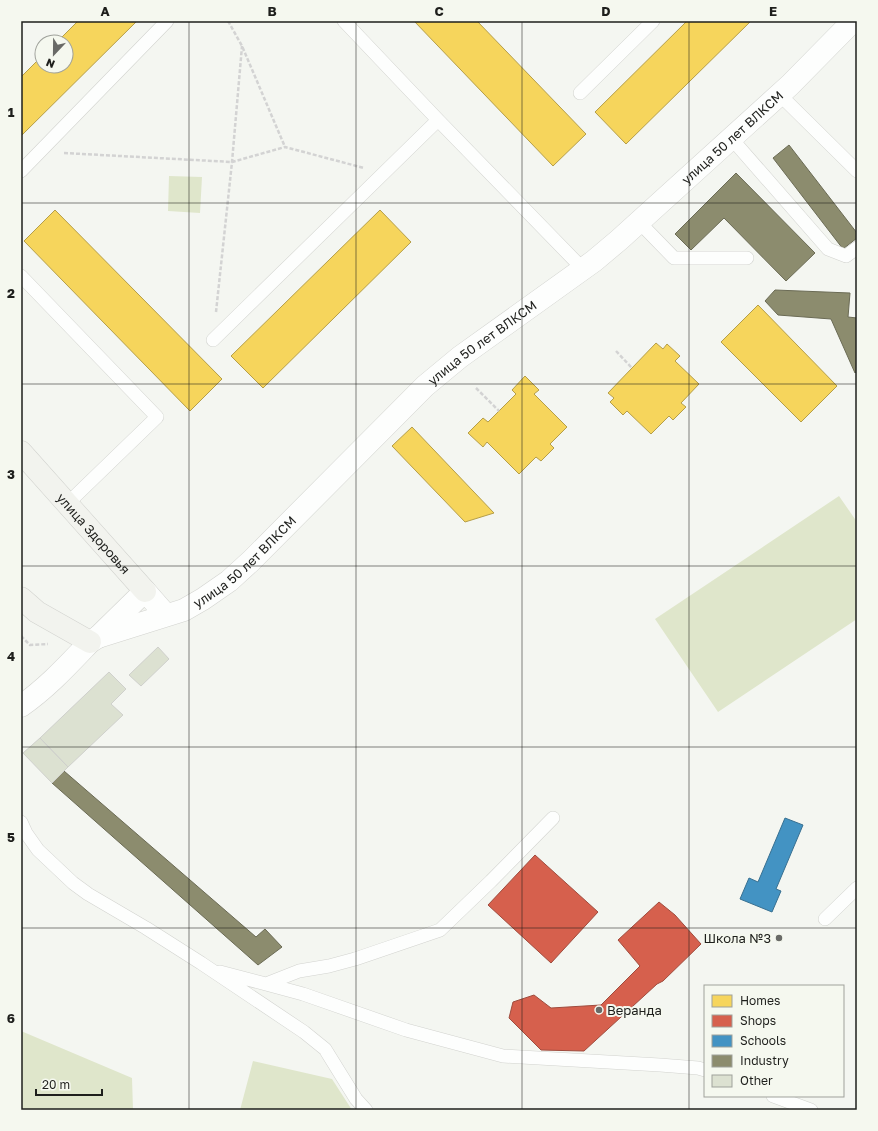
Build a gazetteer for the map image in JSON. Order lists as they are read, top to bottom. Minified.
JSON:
{"streets":{"street":["улица 50 лет ВЛКСМ","улица Здоровья"]},"crossings":[["улица 50 лет ВЛКСМ","улица Здоровья"]],"places":["Школа №3","Веранда"],"legend":["Homes","Shops","Schools","Industry","Other"],"scale_bar":"20 m","north":"bottom","grid":{"columns":["A","B","C","D","E"],"rows":["1","2","3","4","5","6"]}}
